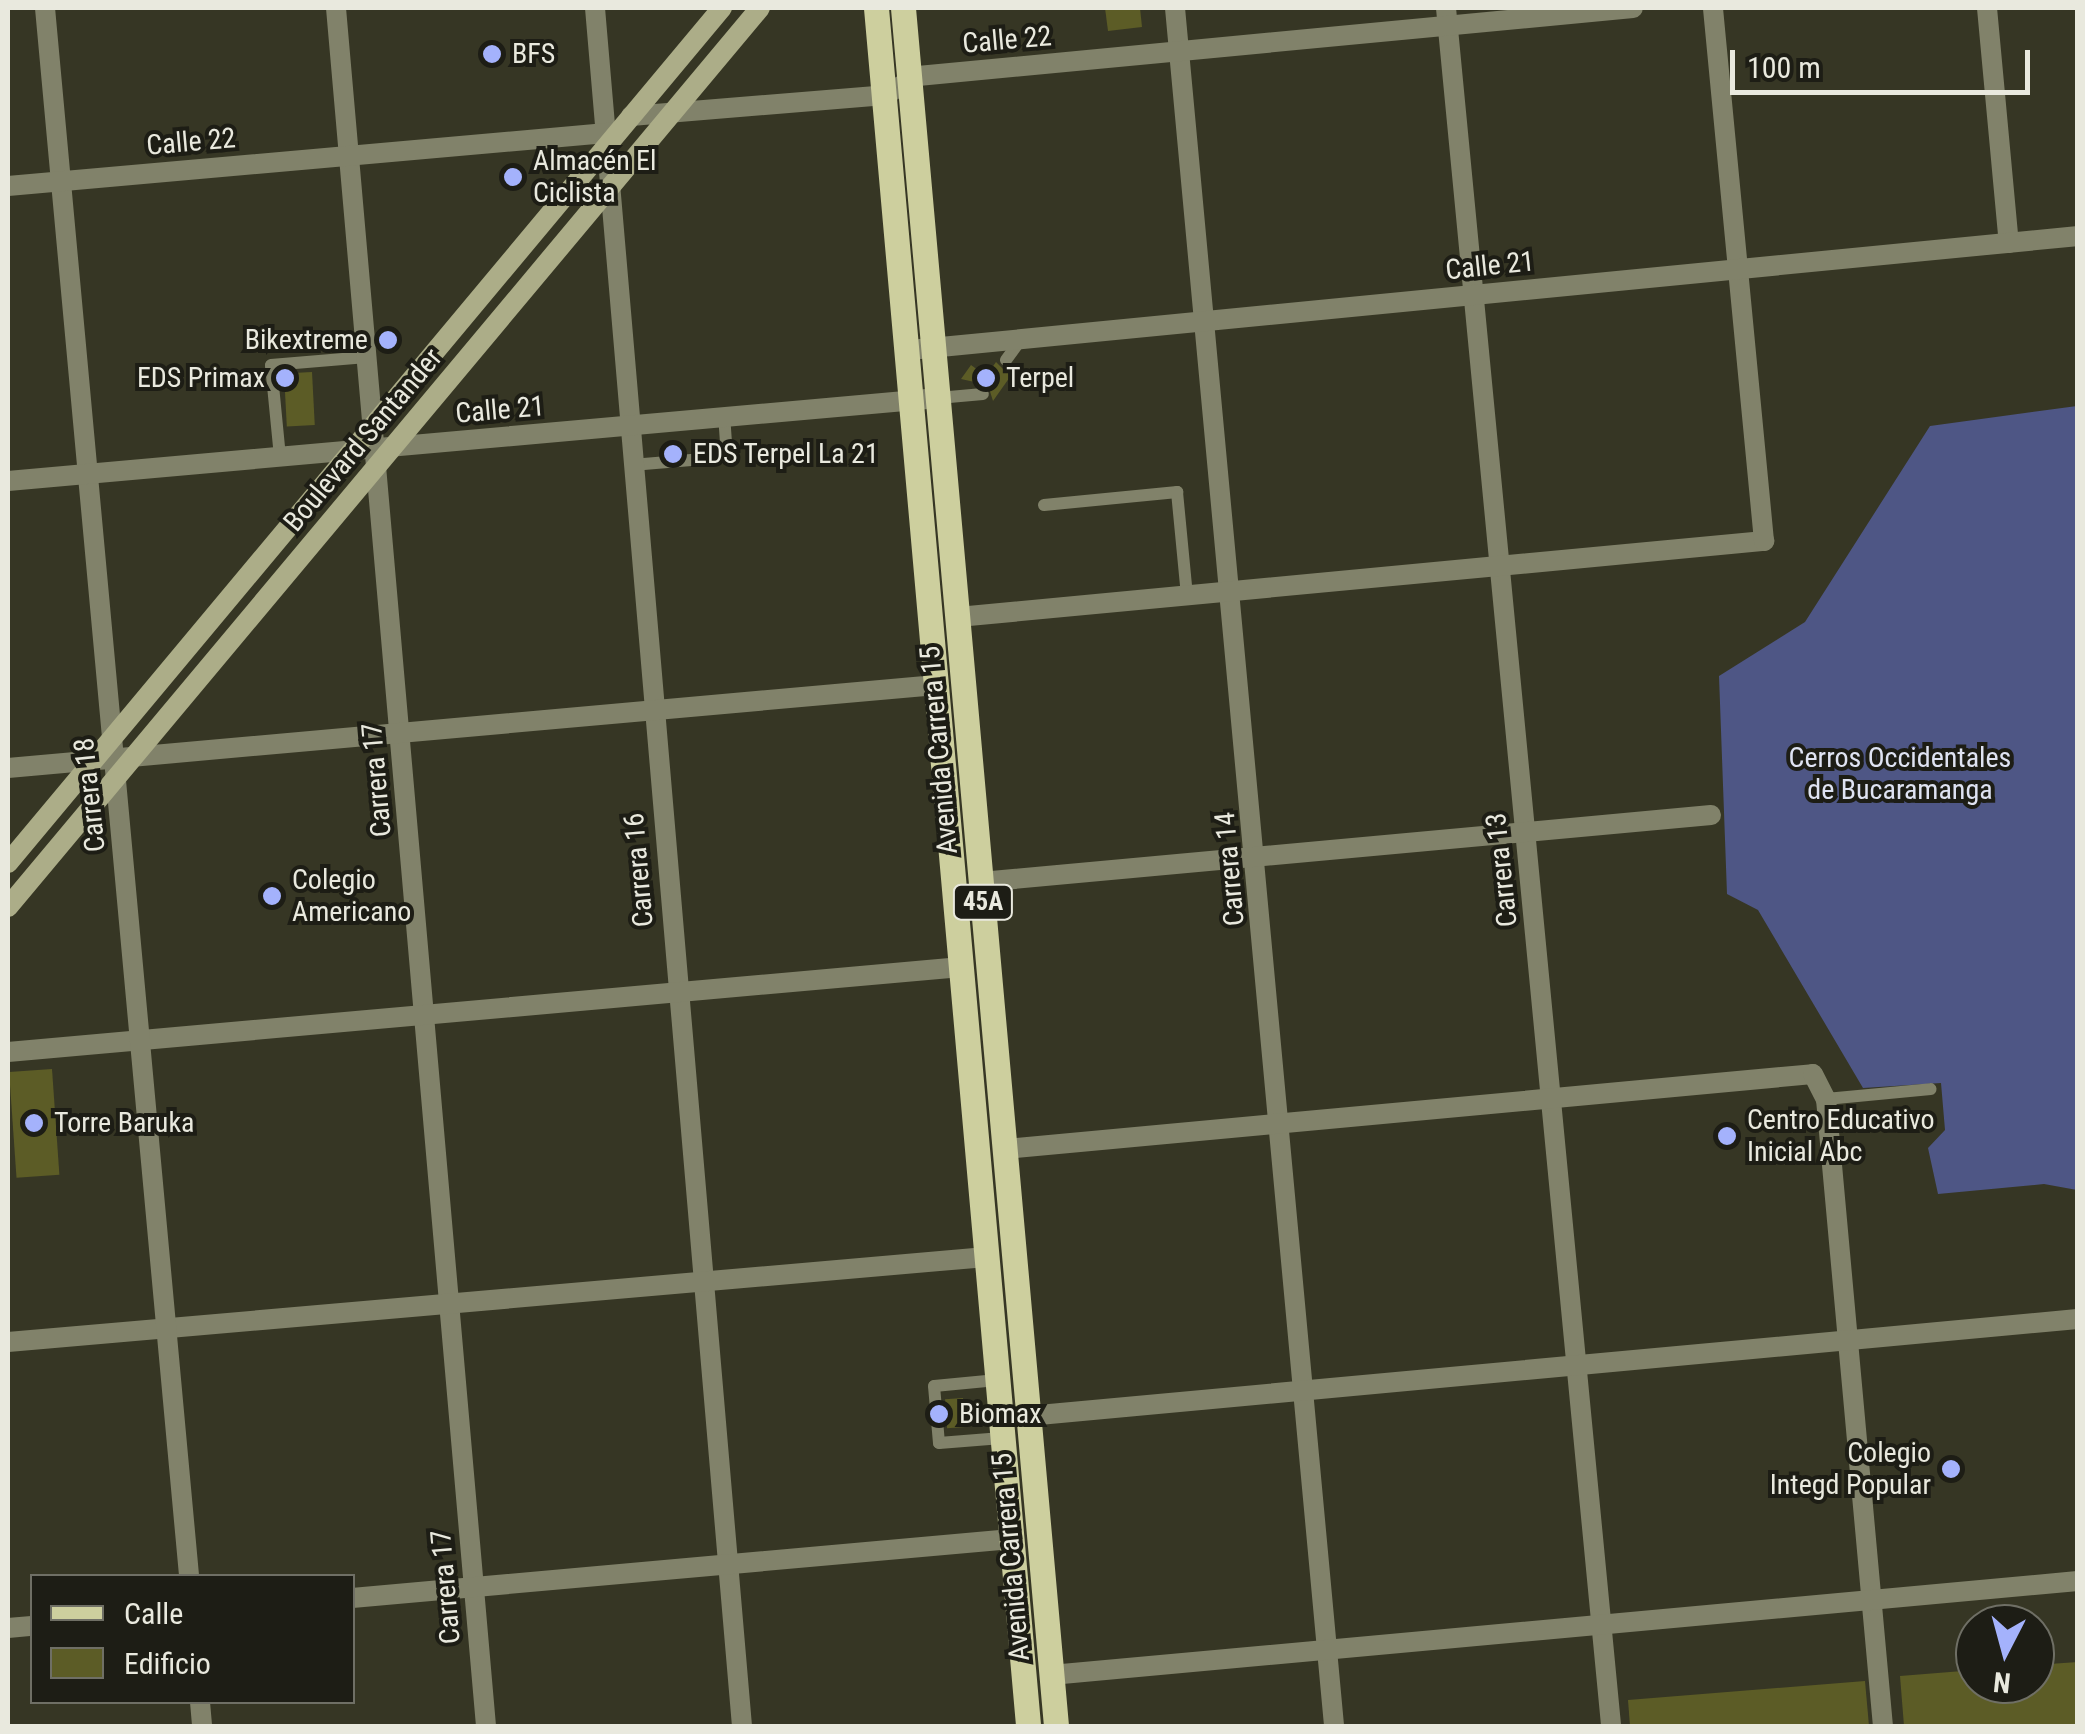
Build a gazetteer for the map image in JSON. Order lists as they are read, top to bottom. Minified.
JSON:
{"streets":{"main road":["Boulevard Santander","Avenida Carrera 15","45A"],"street":["Calle 22","Calle 21","Carrera 17","Carrera 18","Carrera 14","Carrera 16","Carrera 13"]},"crossings":[["Calle 22","Boulevard Santander"],["Calle 22","Avenida Carrera 15"],["Calle 22","Carrera 17"],["Calle 22","Carrera 18"],["Calle 22","Carrera 14"],["Calle 22","Carrera 16"],["Calle 22","Carrera 13"],["Calle 21","Boulevard Santander"],["Calle 21","Avenida Carrera 15"],["Calle 21","Carrera 17"],["Calle 21","Carrera 18"],["Calle 21","Carrera 14"],["Calle 21","Carrera 16"],["Calle 21","Carrera 13"],["Boulevard Santander","Carrera 17"],["Boulevard Santander","Carrera 18"],["Boulevard Santander","Carrera 16"]],"parks":["Cerros Occidentales de Bucaramanga"],"places":["BFS","Almacén El Ciclista","Bikextreme","EDS Primax","Terpel","EDS Terpel La 21","Colegio Americano","Torre Baruka","Centro Educativo Inicial Abc","Biomax","Colegio Integd Popular"],"legend":["Calle","Edificio"],"scale_bar":"100 m","north":"bottom"}
